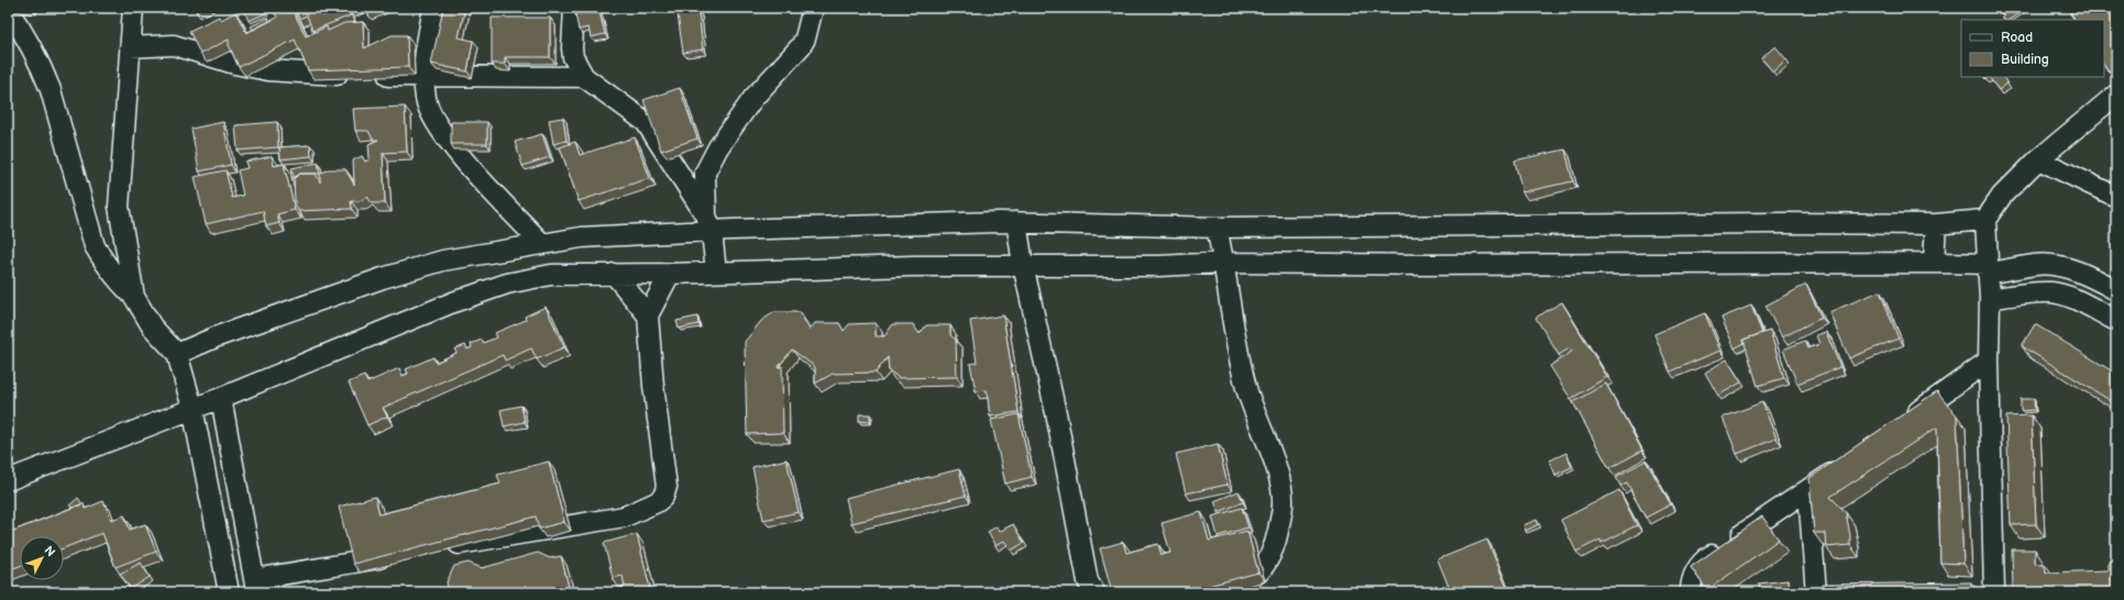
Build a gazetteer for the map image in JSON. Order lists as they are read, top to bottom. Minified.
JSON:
{"legend":["Road","Building"],"north":"top right"}
